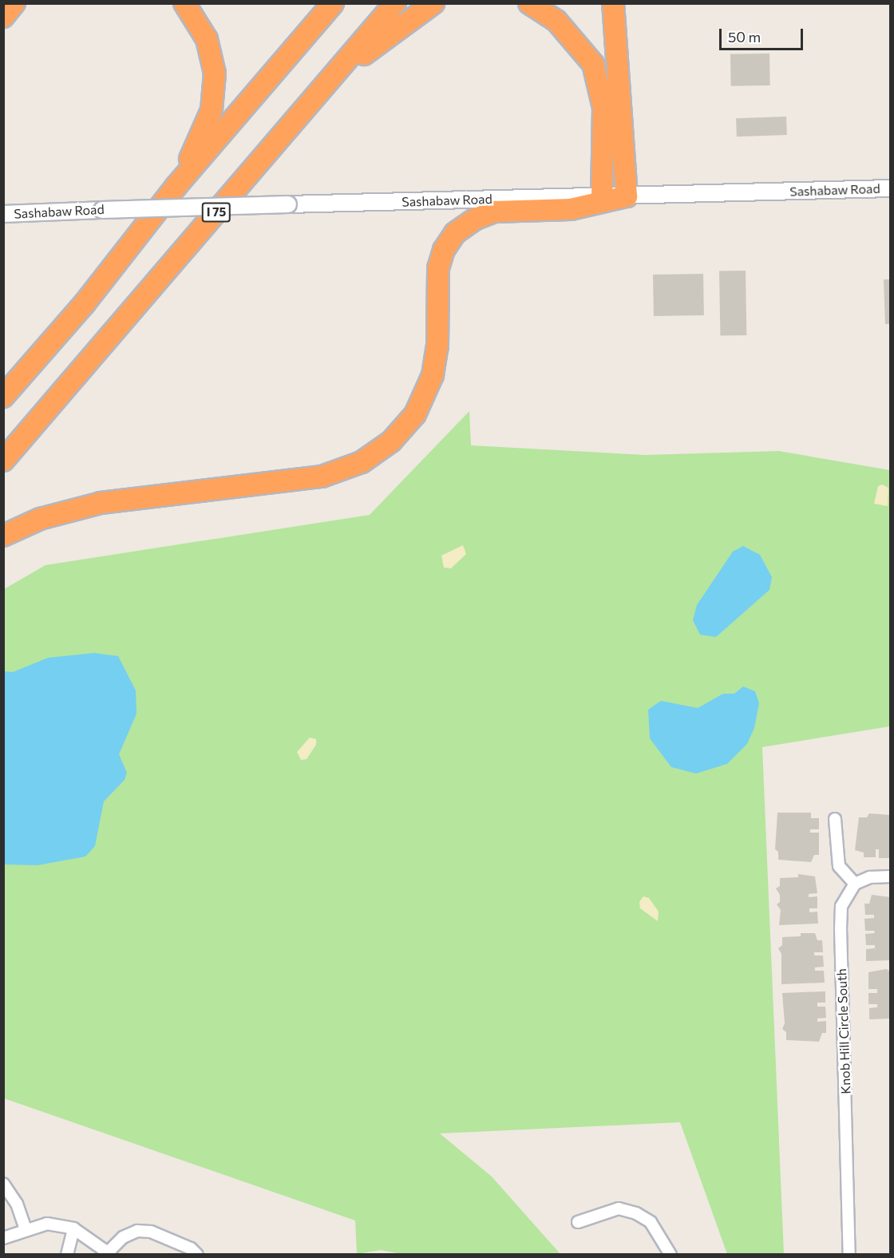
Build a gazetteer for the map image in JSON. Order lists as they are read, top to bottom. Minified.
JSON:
{"streets":{"highway":["I 75"],"main road":["Sashabaw Road"],"street":["Knob Hill Circle South"]},"scale_bar":"50 m"}
